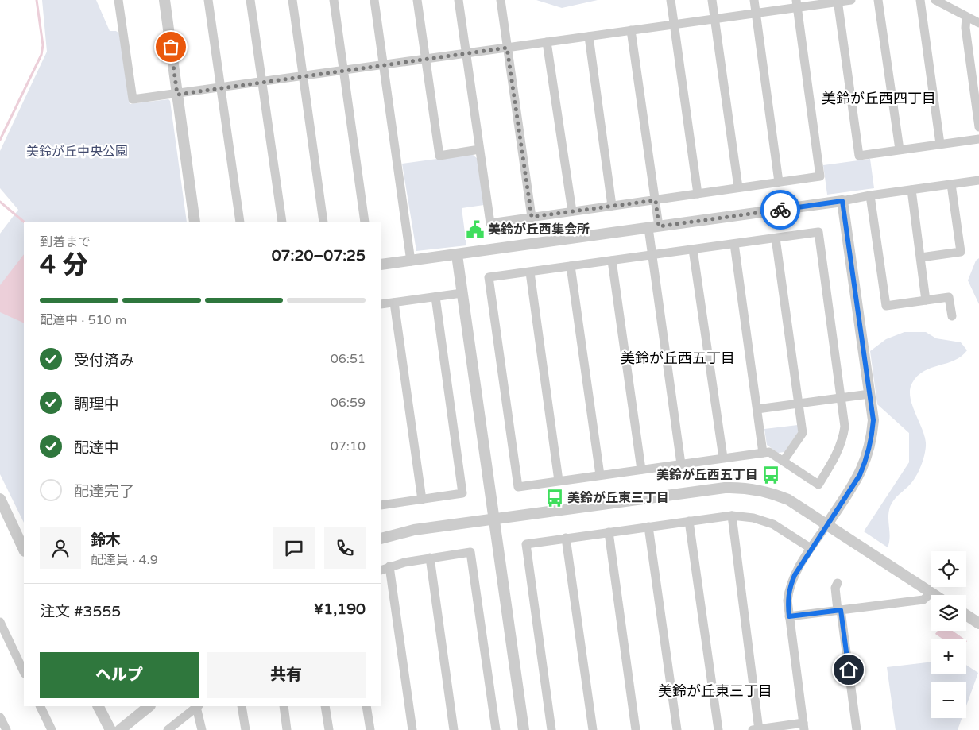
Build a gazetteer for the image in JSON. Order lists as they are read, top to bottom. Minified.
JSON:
{"districts":["美鈴が丘西四丁目","美鈴が丘西五丁目","美鈴が丘東三丁目"],"parks":["美鈴が丘中央公園"],"places":{"public building":["美鈴が丘西集会所"],"bus stop":["美鈴が丘西五丁目","美鈴が丘東三丁目"]},"page":{"heading":["4 分","到着まで","07:20–07:25"],"panel":["鈴木","配達員 · 4.9","注文 #3555","¥1,190"],"bar":"配達中 · 510 m","list":[["受付済み","06:51"],["調理中","06:59"],["配達中","07:10"],"配達完了"],"map_buttons":["+","−"],"buttons":["ヘルプ","共有"]}}
